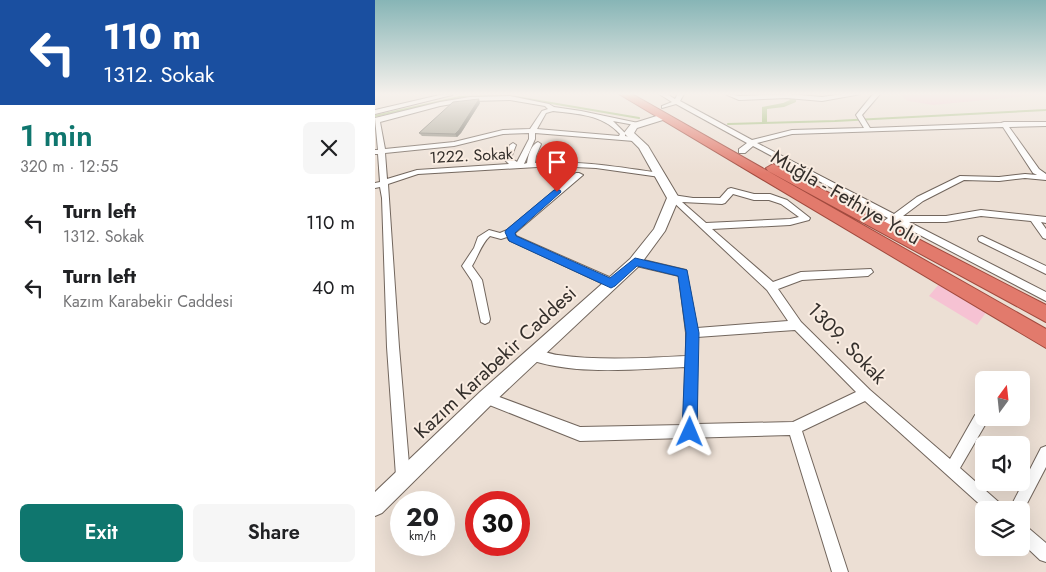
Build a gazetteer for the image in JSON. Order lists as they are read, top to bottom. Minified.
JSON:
{"streets":{"highway":["Muğla - Fethiye Yolu"],"street":["1222. Sokak","1309. Sokak","Kazım Karabekir Caddesi"]},"crossings":[["1309. Sokak","Kazım Karabekir Caddesi"]],"north":"top","page":{"turn":["110 m","1312. Sokak"],"heading":["1 min","320 m · 12:55"],"list":[{"name":"Turn left","note":"1312. Sokak","value":"110 m"},{"name":"Turn left","note":"Kazım Karabekir Caddesi","value":"40 m"}],"speed":"20 km/h","limit":"30","buttons":["Exit","Share"]}}
